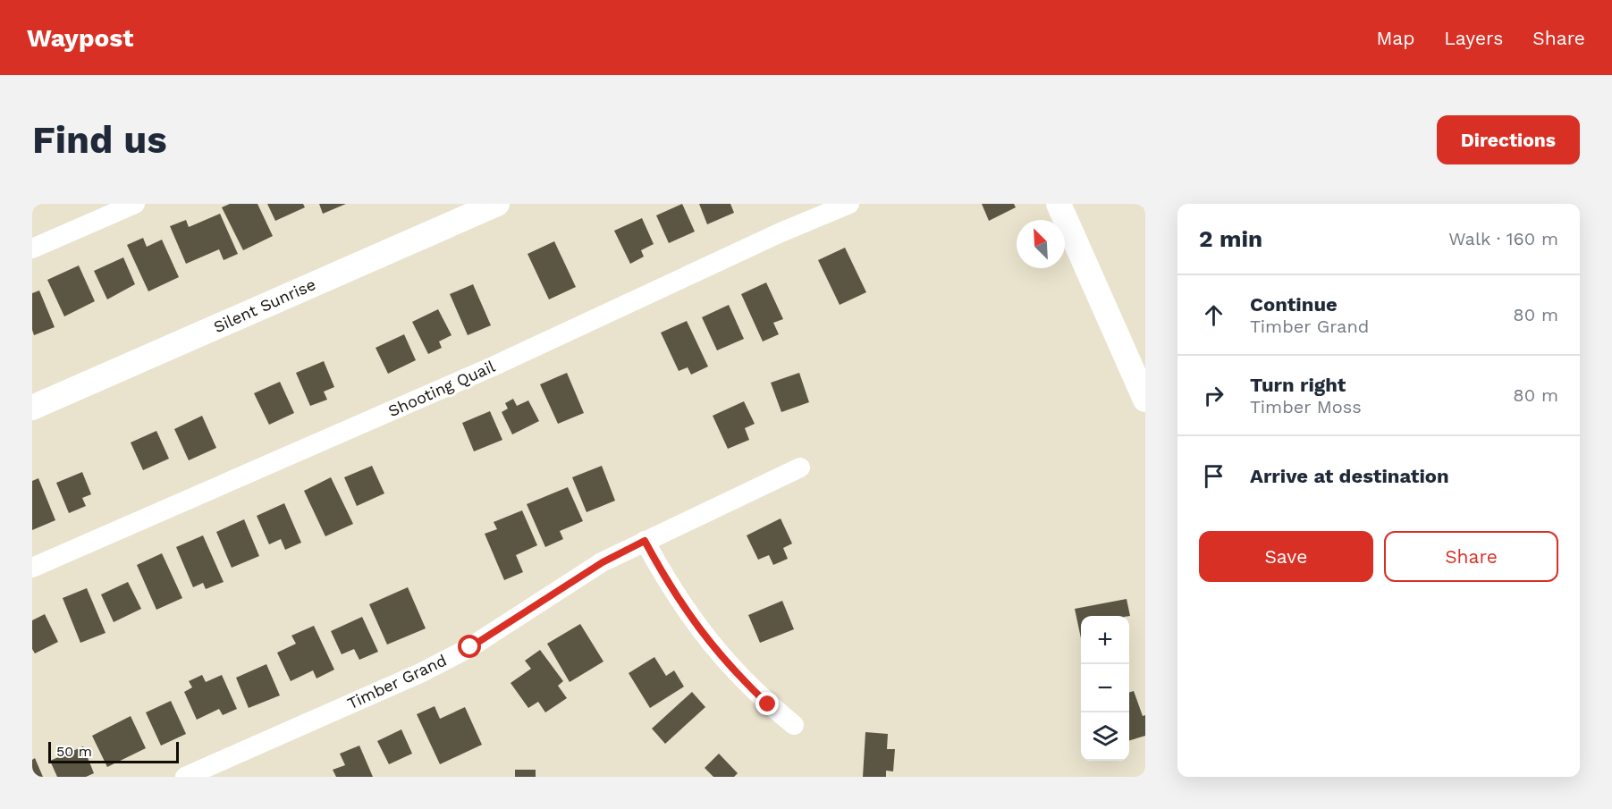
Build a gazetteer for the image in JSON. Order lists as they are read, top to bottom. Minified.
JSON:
{"streets":{"street":["Silent Sunrise","Shooting Quail","Timber Grand"]},"scale_bar":"50 m","north":"top left","page":{"header":"Waypost","nav":["Map","Layers","Share"],"buttons":["Directions",["Save","Share"]],"title":"Find us","heading":["2 min","Walk · 160 m"],"list":[["Continue","Timber Grand","80 m"],["Turn right","Timber Moss","80 m"],"Arrive at destination"],"map_buttons":["+","−"],"scale":"50 m"}}
